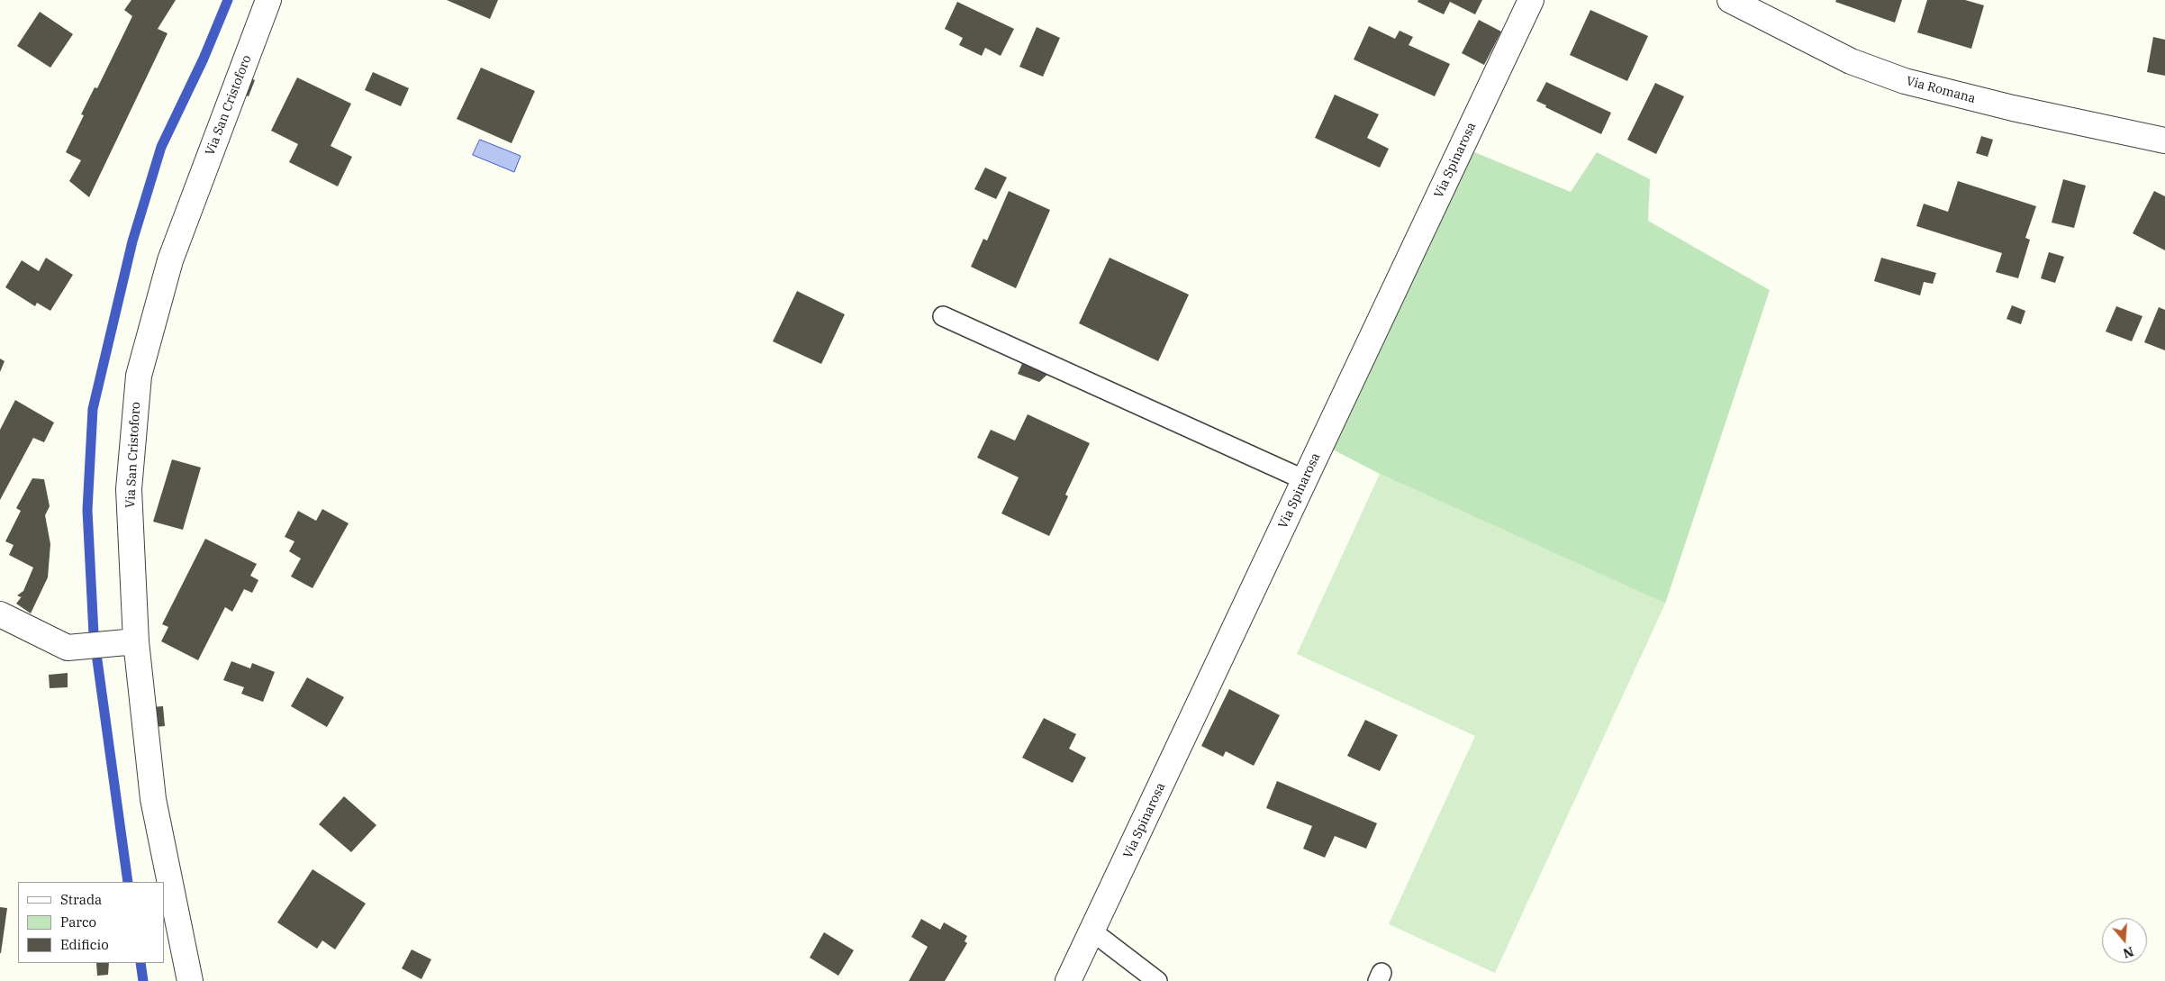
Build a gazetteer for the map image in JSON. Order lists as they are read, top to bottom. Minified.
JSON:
{"streets":{"street":["Via Romana","Via San Cristoforo","Via Spinarosa"]},"legend":["Strada","Parco","Edificio"],"north":"bottom"}
